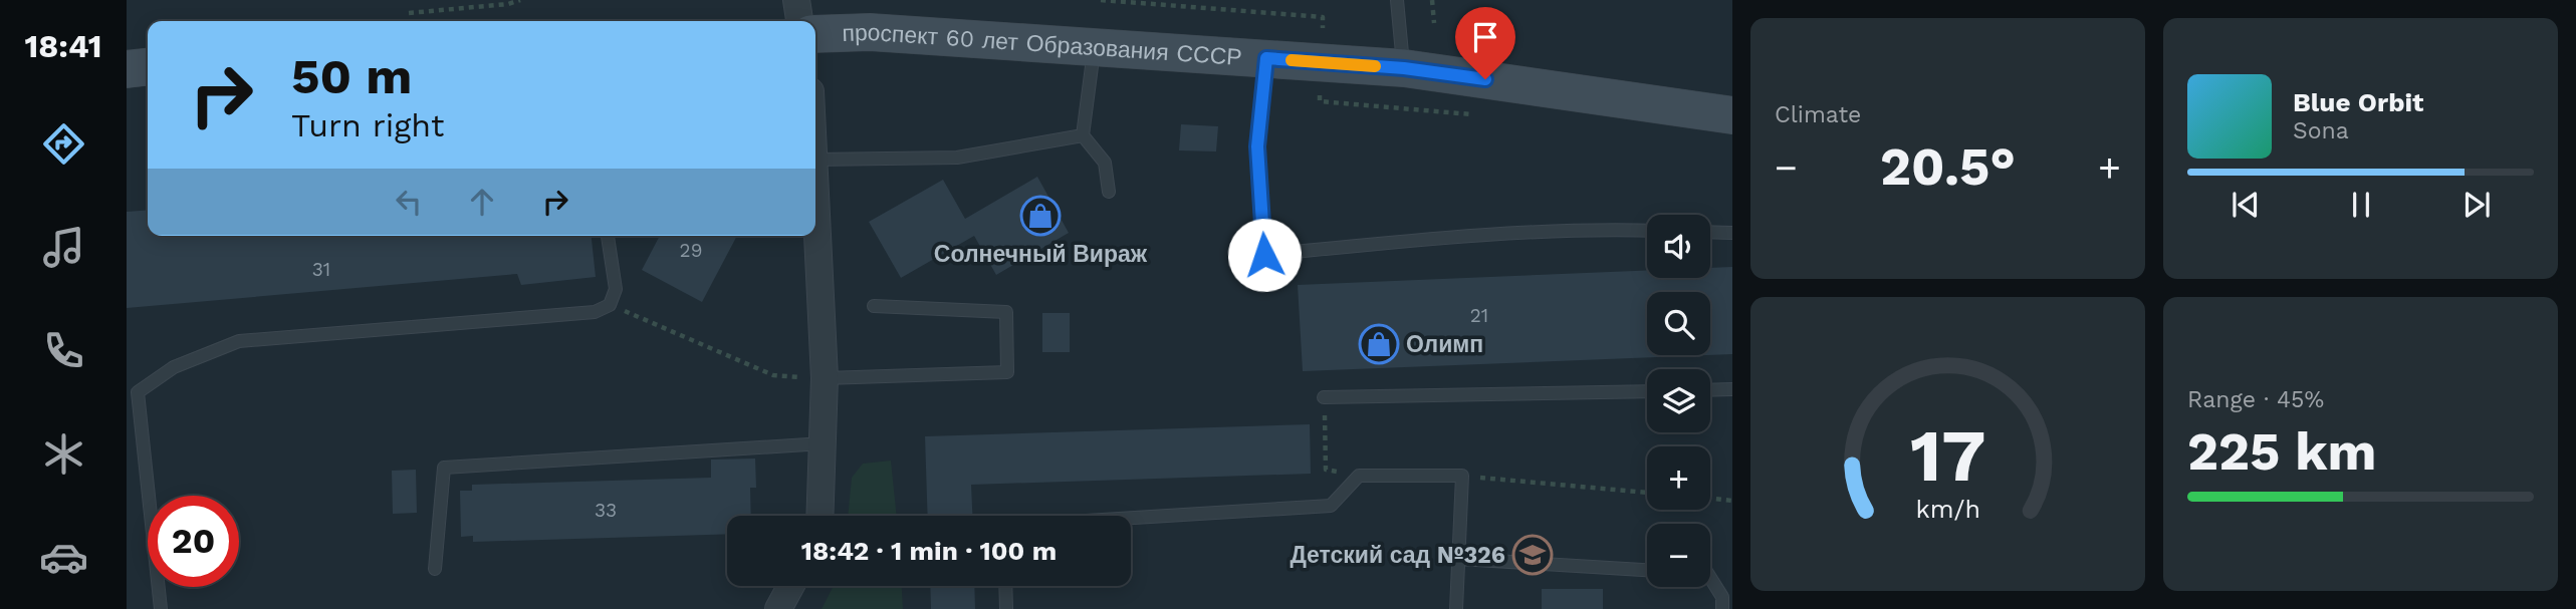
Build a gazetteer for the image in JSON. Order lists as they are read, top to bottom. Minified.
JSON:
{"streets":{"main road":["проспект 60 лет Образования СССР"]},"places":{"shop":["Солнечный Вираж","Олимп"],"school or university":["Детский сад №326"]},"house_numbers":["29","31","21","33"],"page":{"tabs":"18:41","tile":["Climate",["Range · 45%","225 km"]],"turn":["50 m","Turn right"],"song":["Blue Orbit","Sona"],"heat":["−","20.5°","+"],"map_buttons":["+","−"],"limit":"20","trip":"18:42 · 1 min · 100 m","gauge":["17","km/h"]}}
